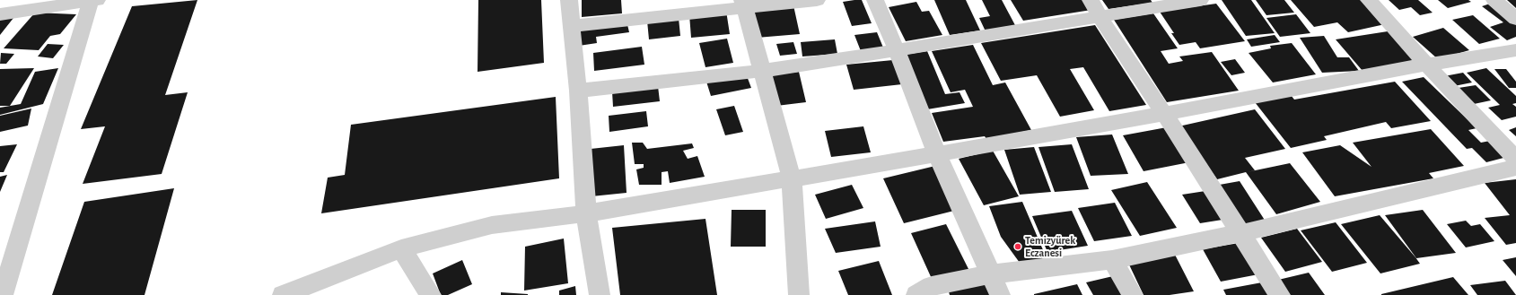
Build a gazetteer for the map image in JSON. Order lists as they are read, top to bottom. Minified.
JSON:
{"places":["Temizyürek Eczanesi"]}
